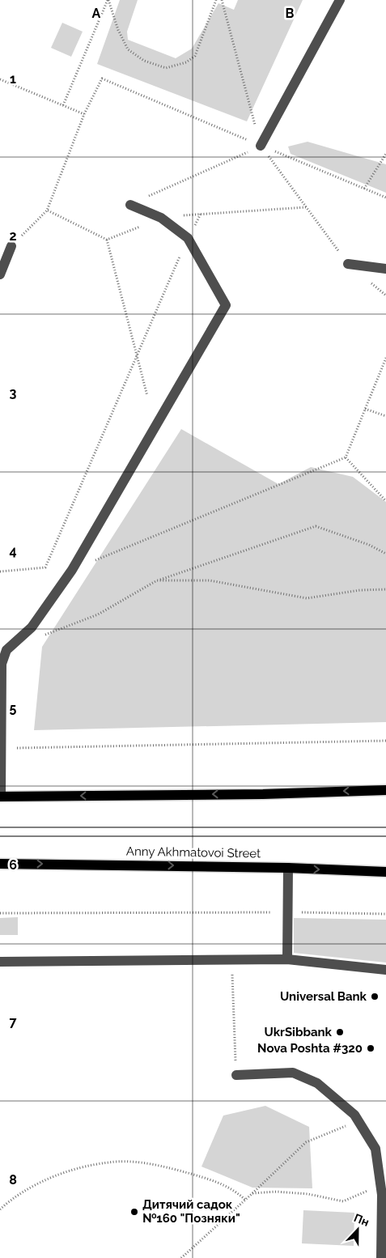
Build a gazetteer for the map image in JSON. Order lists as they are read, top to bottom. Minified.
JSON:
{"streets":{"main road":["Anny Akhmatovoi Street"]},"places":["Universal Bank","UkrSibbank","Nova Poshta #320","Дитячий садок №160 \"Позняки\""],"north":"top","grid":{"columns":["A","B"],"rows":["1","2","3","4","5","6","7","8"]}}
